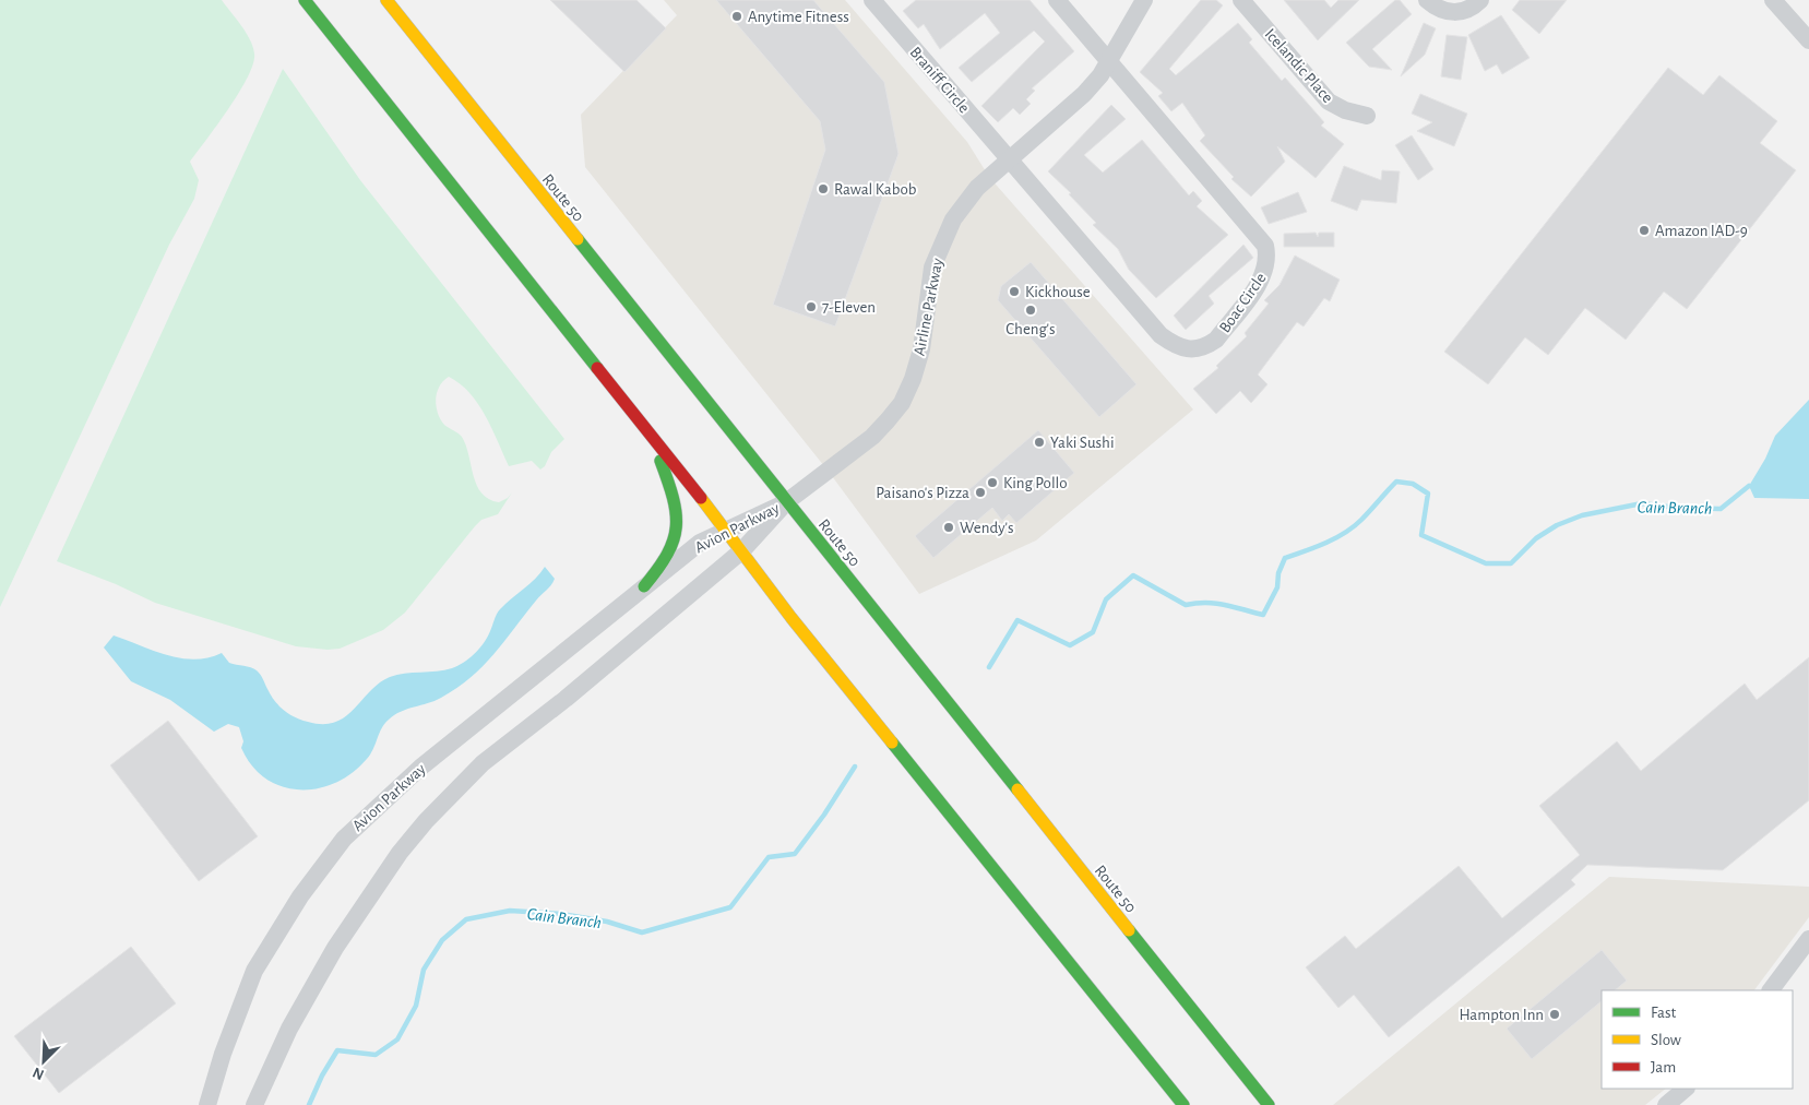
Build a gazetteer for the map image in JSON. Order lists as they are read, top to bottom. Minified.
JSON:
{"streets":{"highway":["Route 50"],"street":["Icelandic Place","Braniff Circle","Boac Circle","Airline Parkway","Avion Parkway"]},"crossings":[["Braniff Circle","Boac Circle"],["Braniff Circle","Airline Parkway"],["Route 50","Airline Parkway"],["Route 50","Avion Parkway"],["Boac Circle","Airline Parkway"],["Airline Parkway","Avion Parkway"]],"water":["Cain Branch"],"places":["Anytime Fitness","Rawal Kabob","Amazon IAD-9","Kickhouse","7-Eleven","Cheng's","Yaki Sushi","King Pollo","Paisano's Pizza","Wendy's","Hampton Inn"],"legend":["Fast","Slow","Jam"],"north":"bottom left"}
